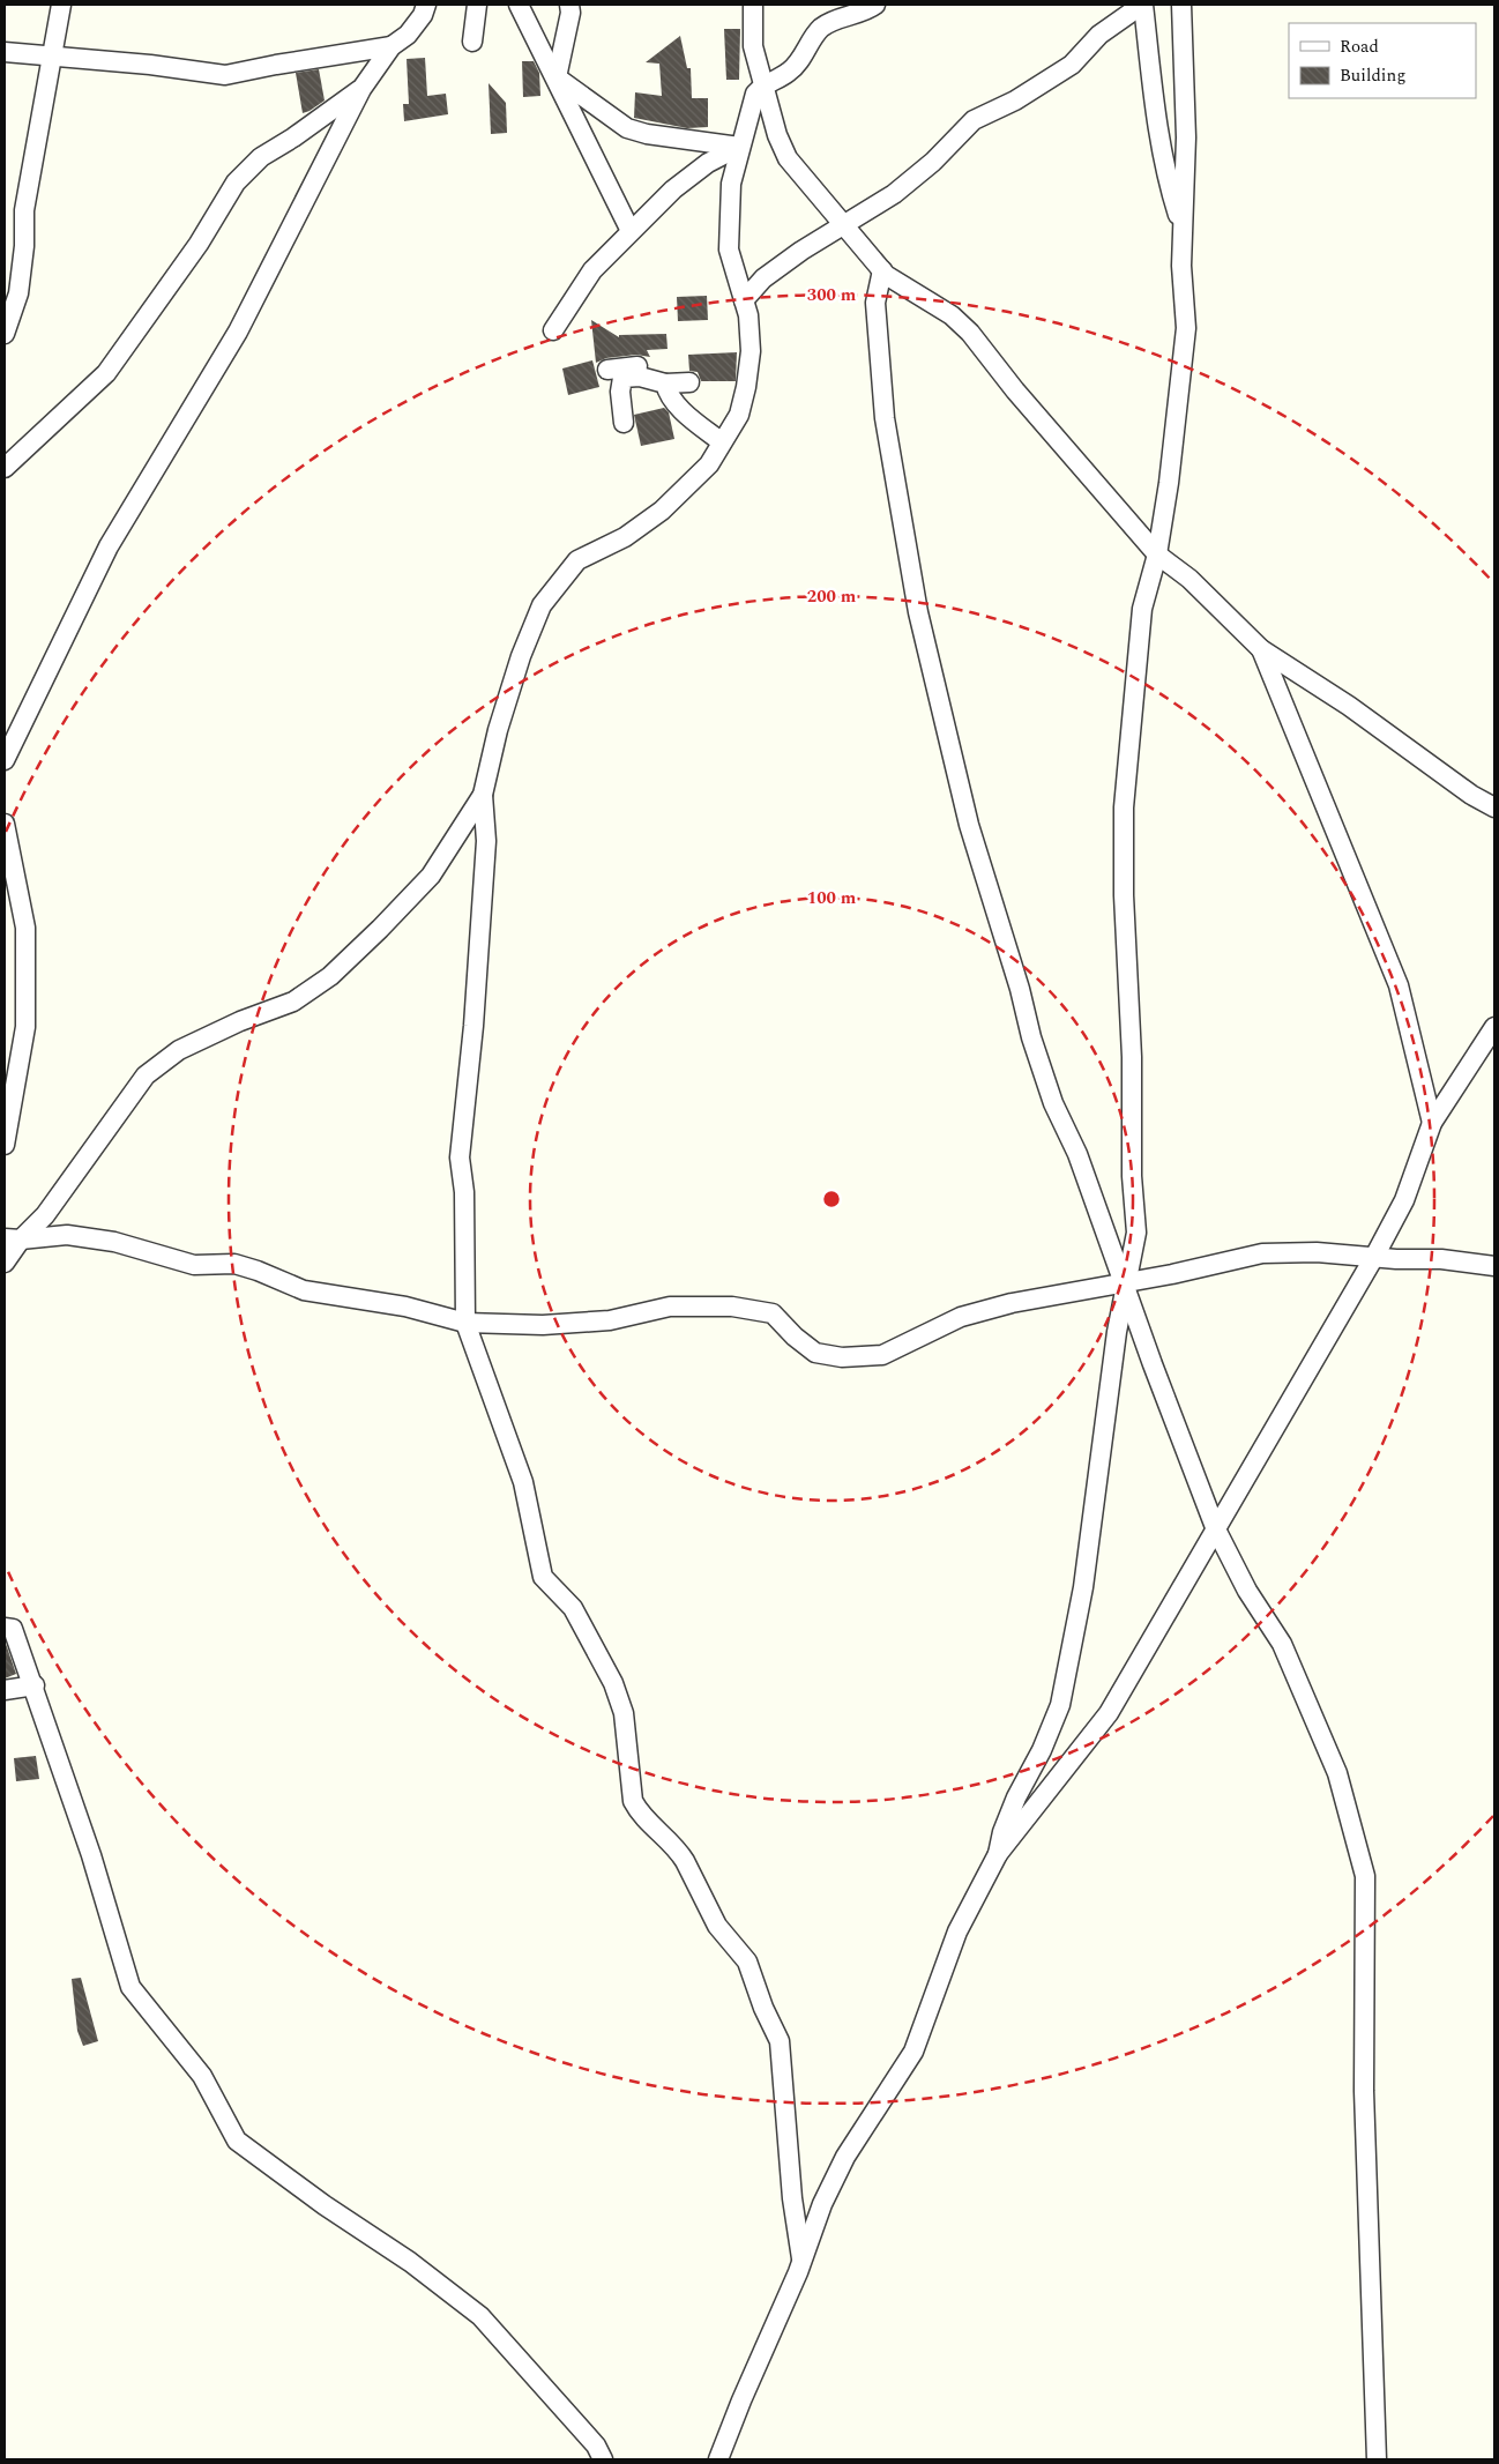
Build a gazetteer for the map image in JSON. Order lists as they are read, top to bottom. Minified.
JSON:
{"legend":["Road","Building"],"rings":["300 m","200 m","100 m"]}
